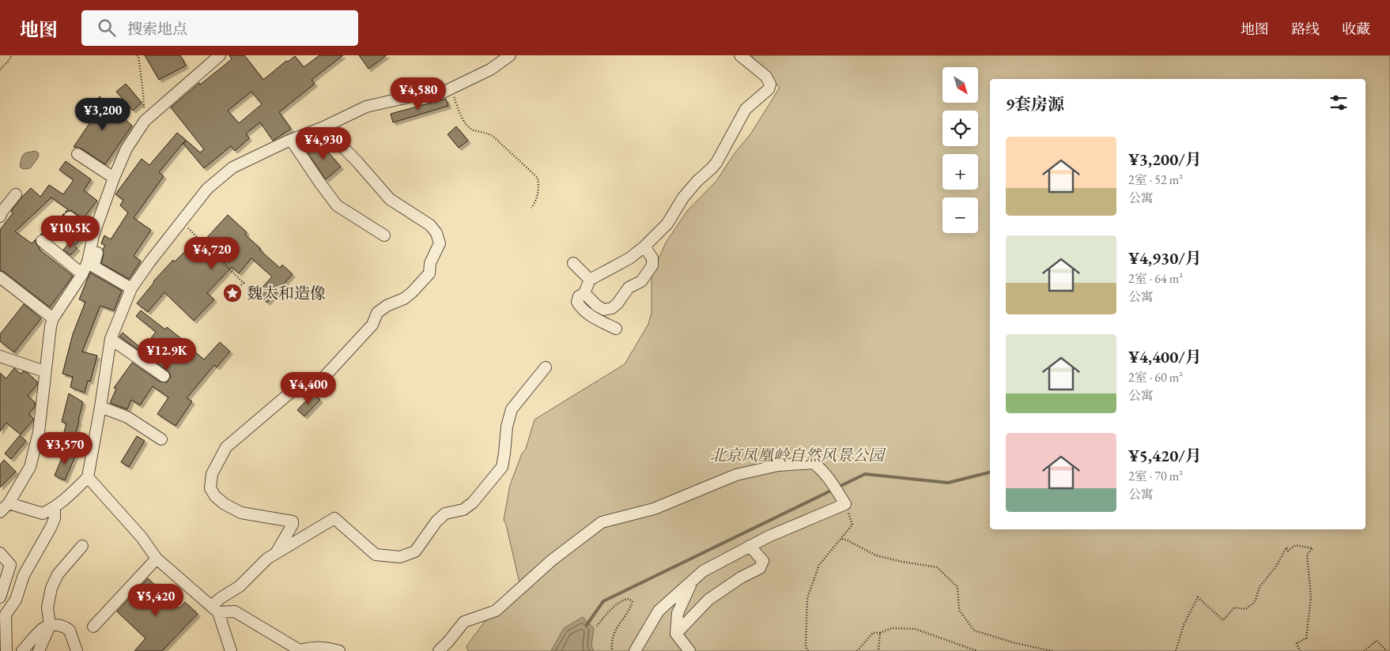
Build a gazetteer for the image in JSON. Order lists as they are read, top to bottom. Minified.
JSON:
{"parks":["北京凤凰岭自然风景公园"],"places":{"place":["魏太和造像"]},"north":"bottom right","page":{"header":"地图","search":"搜索地点","nav":["地图","路线","收藏"],"map_buttons":["+","−"],"price":["¥4,580","¥3,200","¥4,930","¥10.5K","¥4,720","¥12.9K","¥4,400","¥3,570","¥5,420"],"heading":"9套房源","list":[{"name":"¥3,200/月","note":"2室 · 52 m² · 公寓"},{"name":"¥4,930/月","note":"2室 · 64 m² · 公寓"},{"name":"¥4,400/月","note":"2室 · 60 m² · 公寓"},{"name":"¥5,420/月","note":"2室 · 70 m² · 公寓"}]}}
